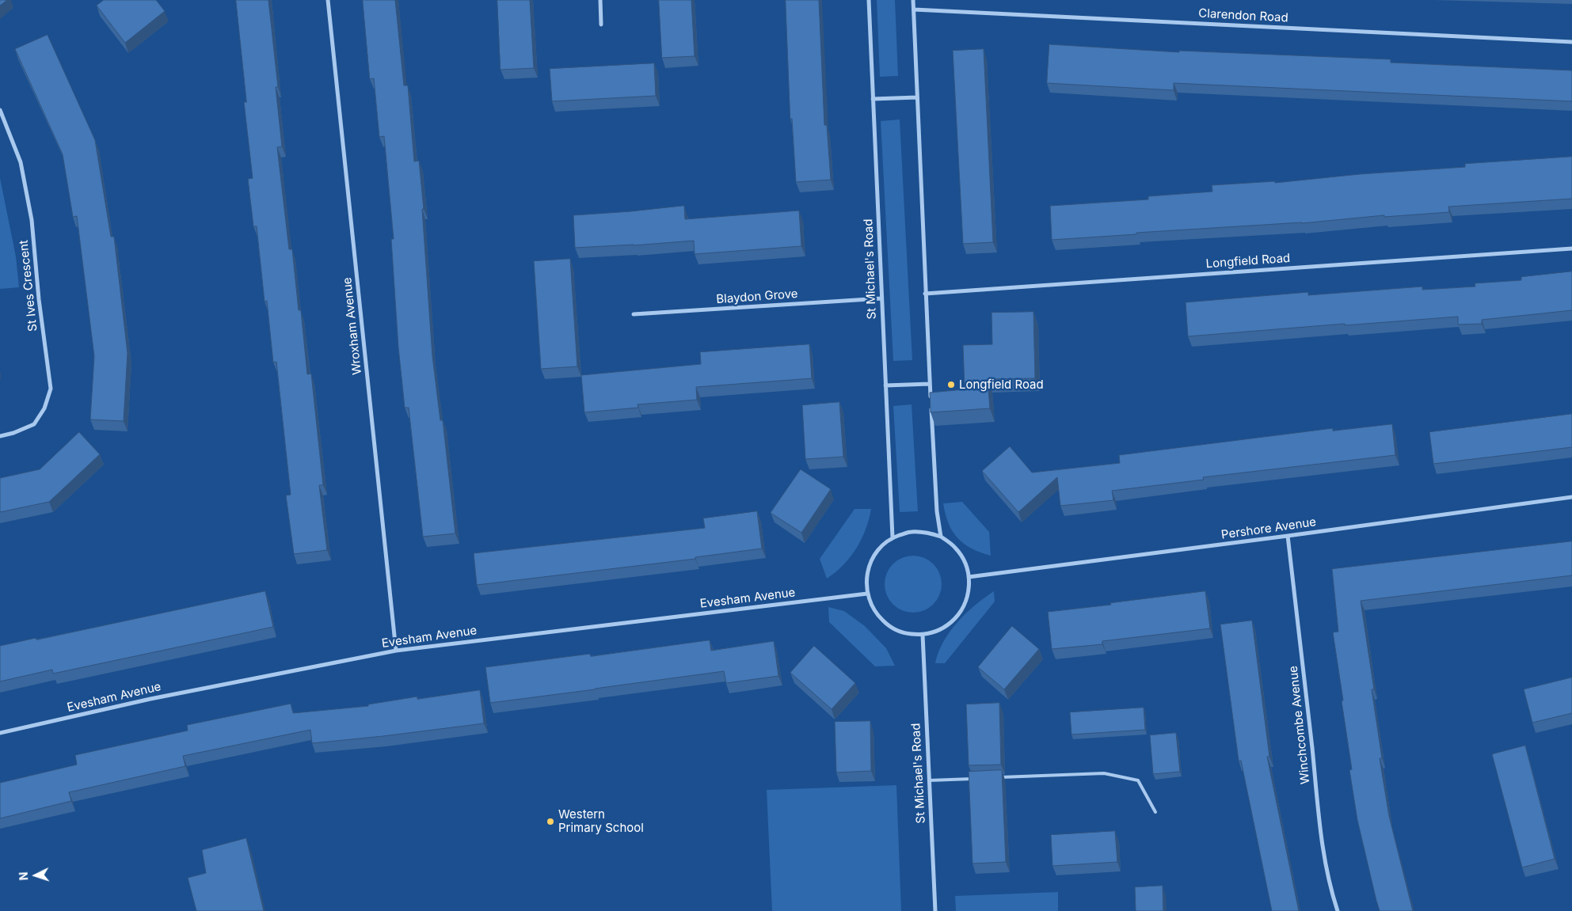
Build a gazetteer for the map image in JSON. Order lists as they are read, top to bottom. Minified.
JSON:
{"streets":{"street":["Clarendon Road","Longfield Road","St Michael's Road","St Ives Crescent","Blaydon Grove","Wroxham Avenue","Pershore Avenue","Evesham Avenue","Winchcombe Avenue"]},"crossings":[["St Michael's Road","Blaydon Grove"],["St Michael's Road","Pershore Avenue"],["St Michael's Road","Evesham Avenue"],["Wroxham Avenue","Evesham Avenue"],["Pershore Avenue","Evesham Avenue"],["Pershore Avenue","Winchcombe Avenue"]],"places":["Longfield Road","Western Primary School"],"north":"left"}
